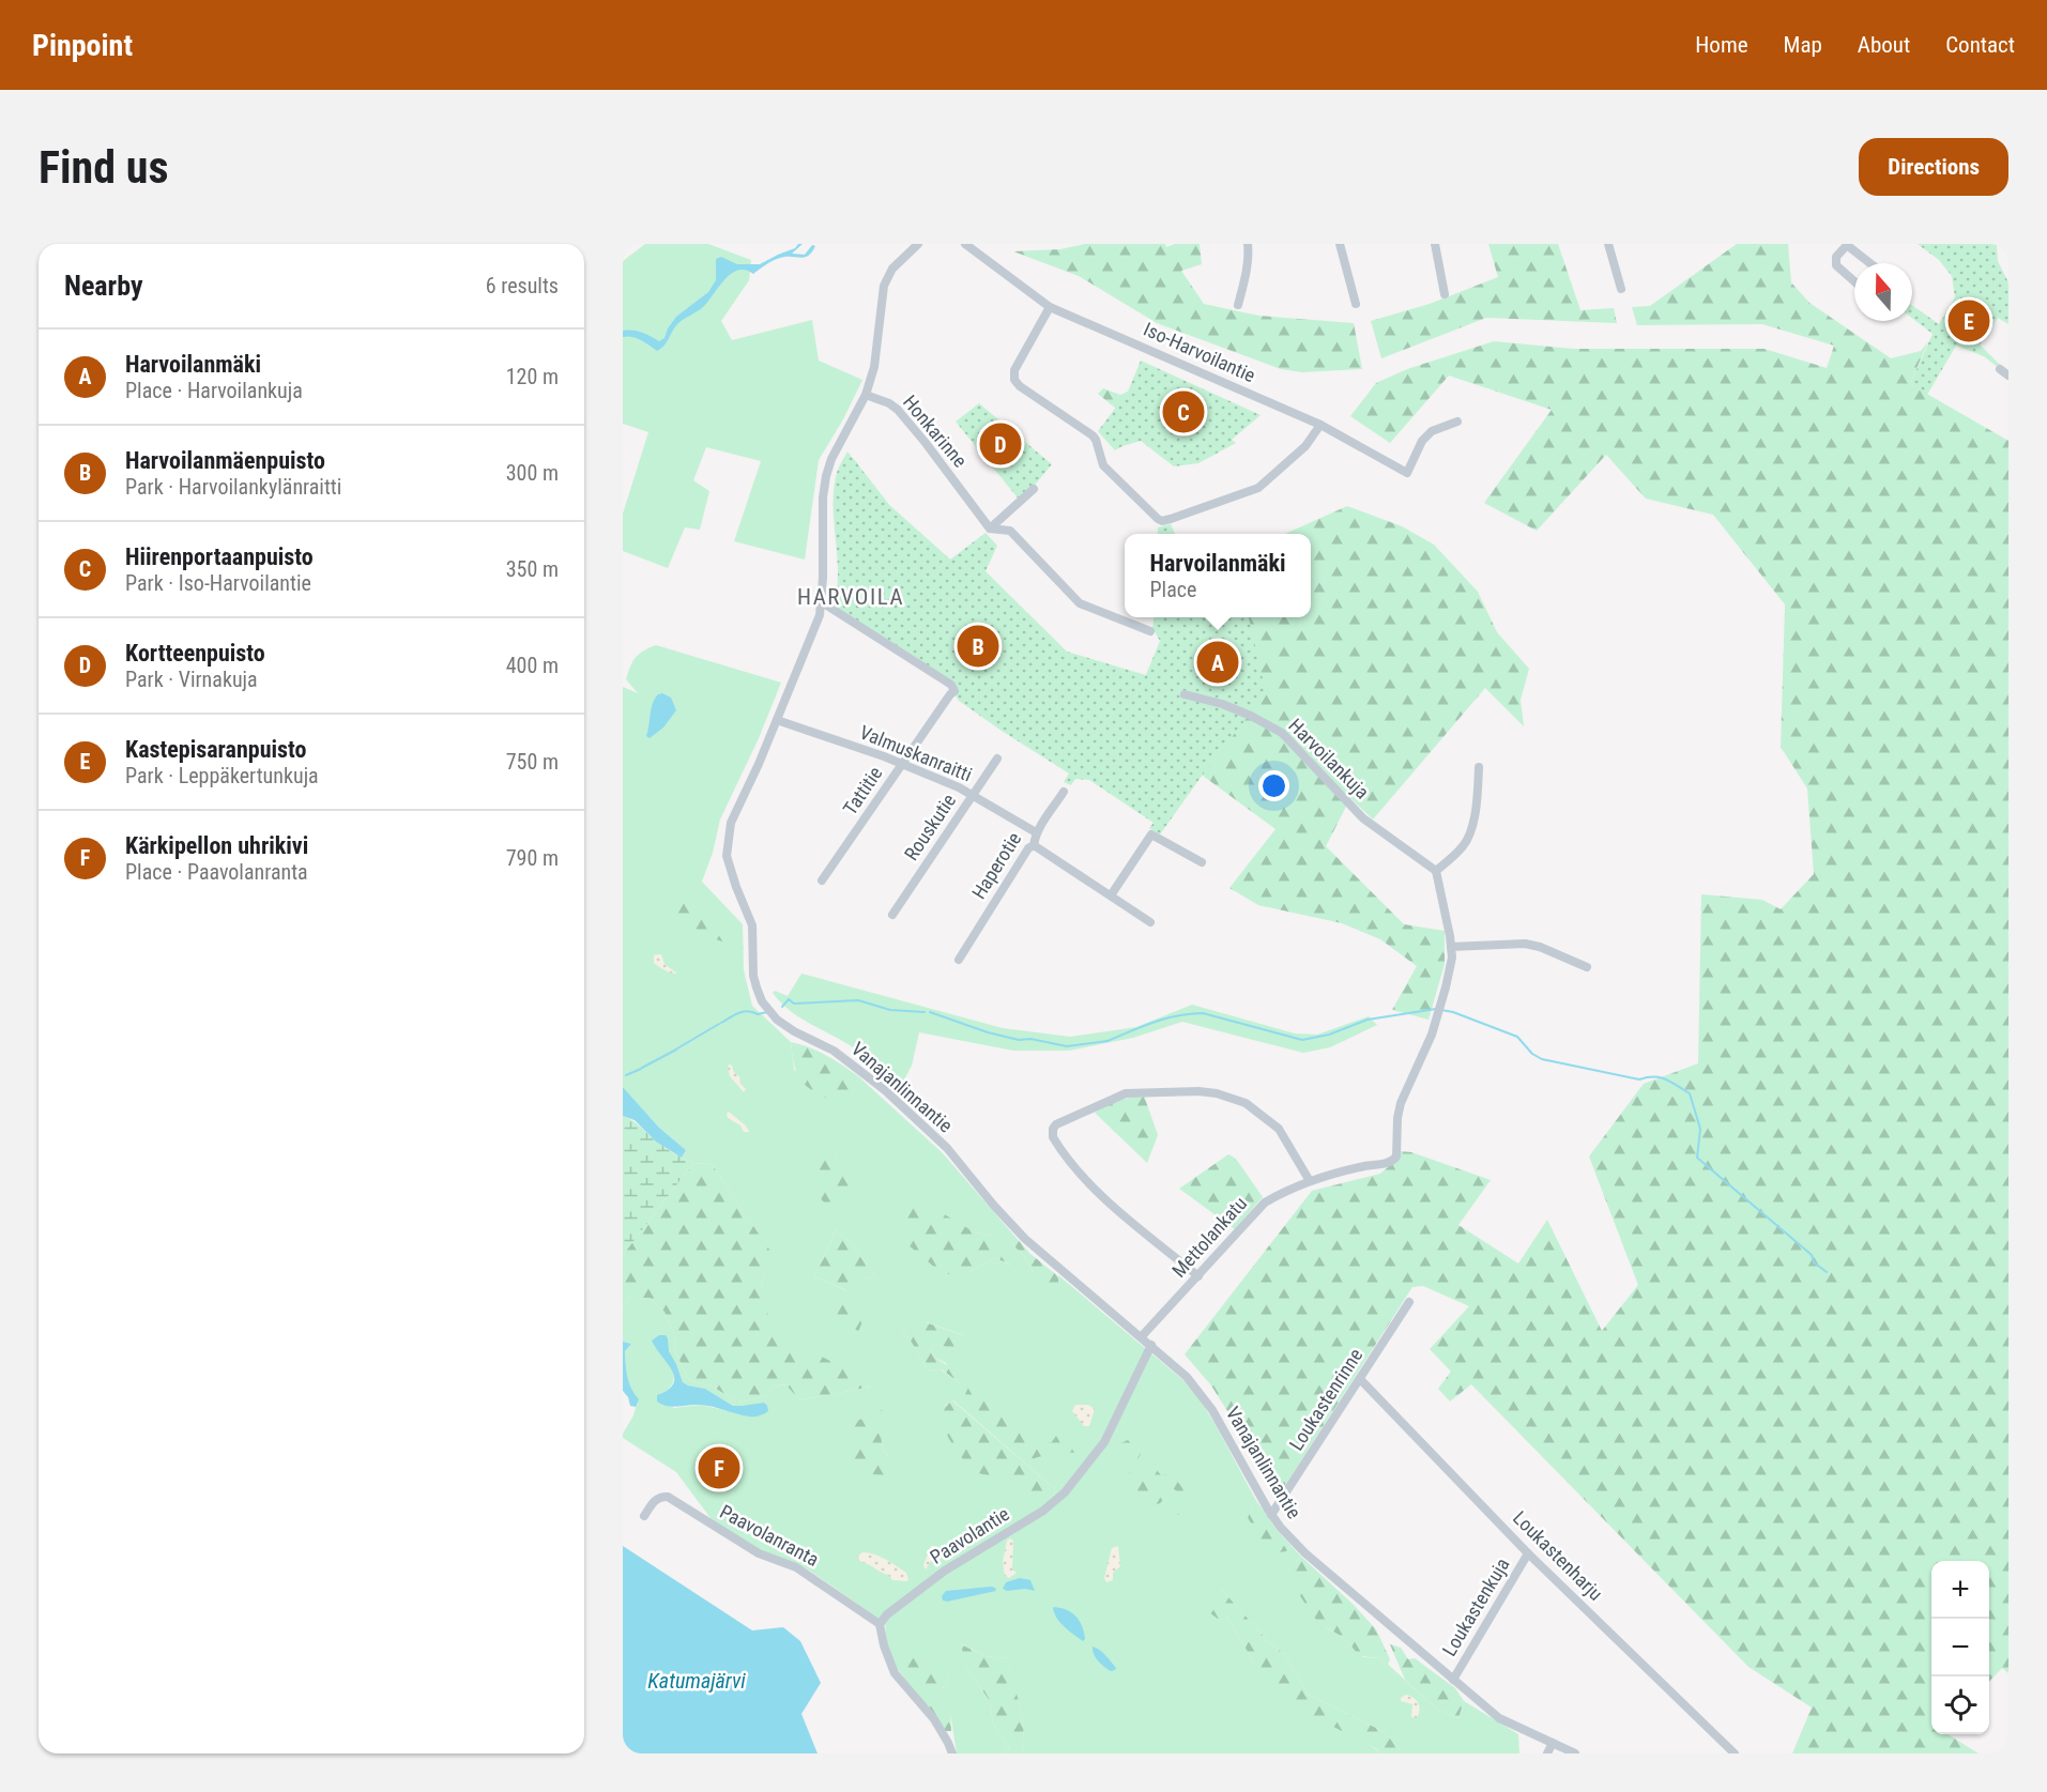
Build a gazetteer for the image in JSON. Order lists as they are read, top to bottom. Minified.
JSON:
{"streets":{"street":["Iso-Harvoilantie","Honkarinne","Valmuskanraitti","Harvoilankuja","Tattitie","Rouskutie","Haperotie","Vanajanlinnantie","Mettolankatu","Loukastenrinne","Paavolanranta","Paavolantie","Loukastenharju","Loukastenkuja"]},"crossings":[["Honkarinne","Vanajanlinnantie"],["Valmuskanraitti","Tattitie"],["Valmuskanraitti","Rouskutie"],["Valmuskanraitti","Haperotie"],["Valmuskanraitti","Vanajanlinnantie"],["Tattitie","Vanajanlinnantie"],["Vanajanlinnantie","Mettolankatu"],["Vanajanlinnantie","Loukastenrinne"],["Vanajanlinnantie","Paavolantie"],["Vanajanlinnantie","Loukastenkuja"],["Loukastenrinne","Loukastenharju"],["Paavolanranta","Paavolantie"],["Loukastenharju","Loukastenkuja"]],"districts":["HARVOILA"],"water":["Katumajärvi"],"north":"top","page":{"header":"Pinpoint","nav":["Home","Map","About","Contact"],"buttons":"Directions","title":"Find us","heading":["Nearby","6 results"],"pins":["E","C","D","B","A","F"],"list":[{"mark":"A","name":"Harvoilanmäki","note":"Place · Harvoilankuja","value":"120 m"},{"mark":"B","name":"Harvoilanmäenpuisto","note":"Park · Harvoilankylänraitti","value":"300 m"},{"mark":"C","name":"Hiirenportaanpuisto","note":"Park · Iso-Harvoilantie","value":"350 m"},{"mark":"D","name":"Kortteenpuisto","note":"Park · Virnakuja","value":"400 m"},{"mark":"E","name":"Kastepisaranpuisto","note":"Park · Leppäkertunkuja","value":"750 m"},{"mark":"F","name":"Kärkipellon uhrikivi","note":"Place · Paavolanranta","value":"790 m"}],"popup":["Harvoilanmäki","Place"],"map_buttons":["+","−"]}}
